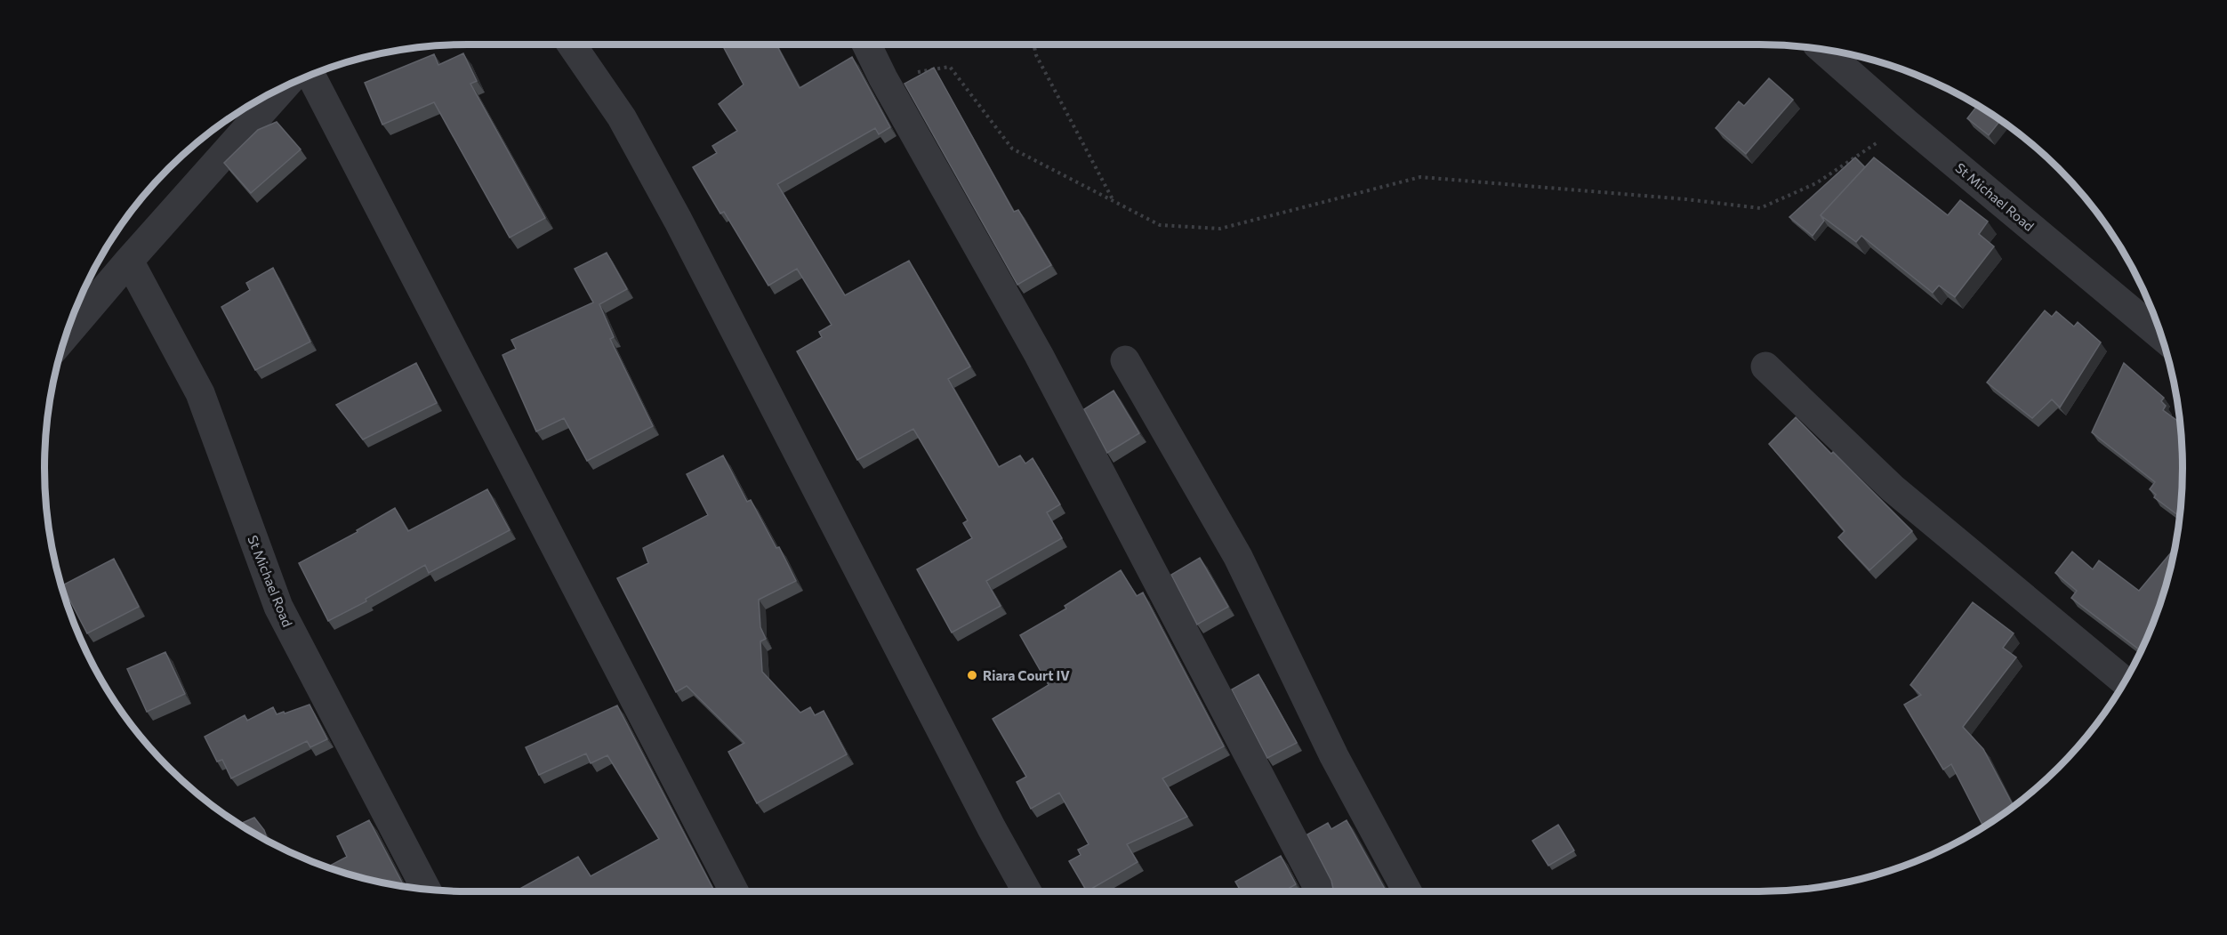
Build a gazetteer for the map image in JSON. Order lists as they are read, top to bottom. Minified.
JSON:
{"streets":{"street":["St Michael Road"]},"places":["Riara Court IV"]}
